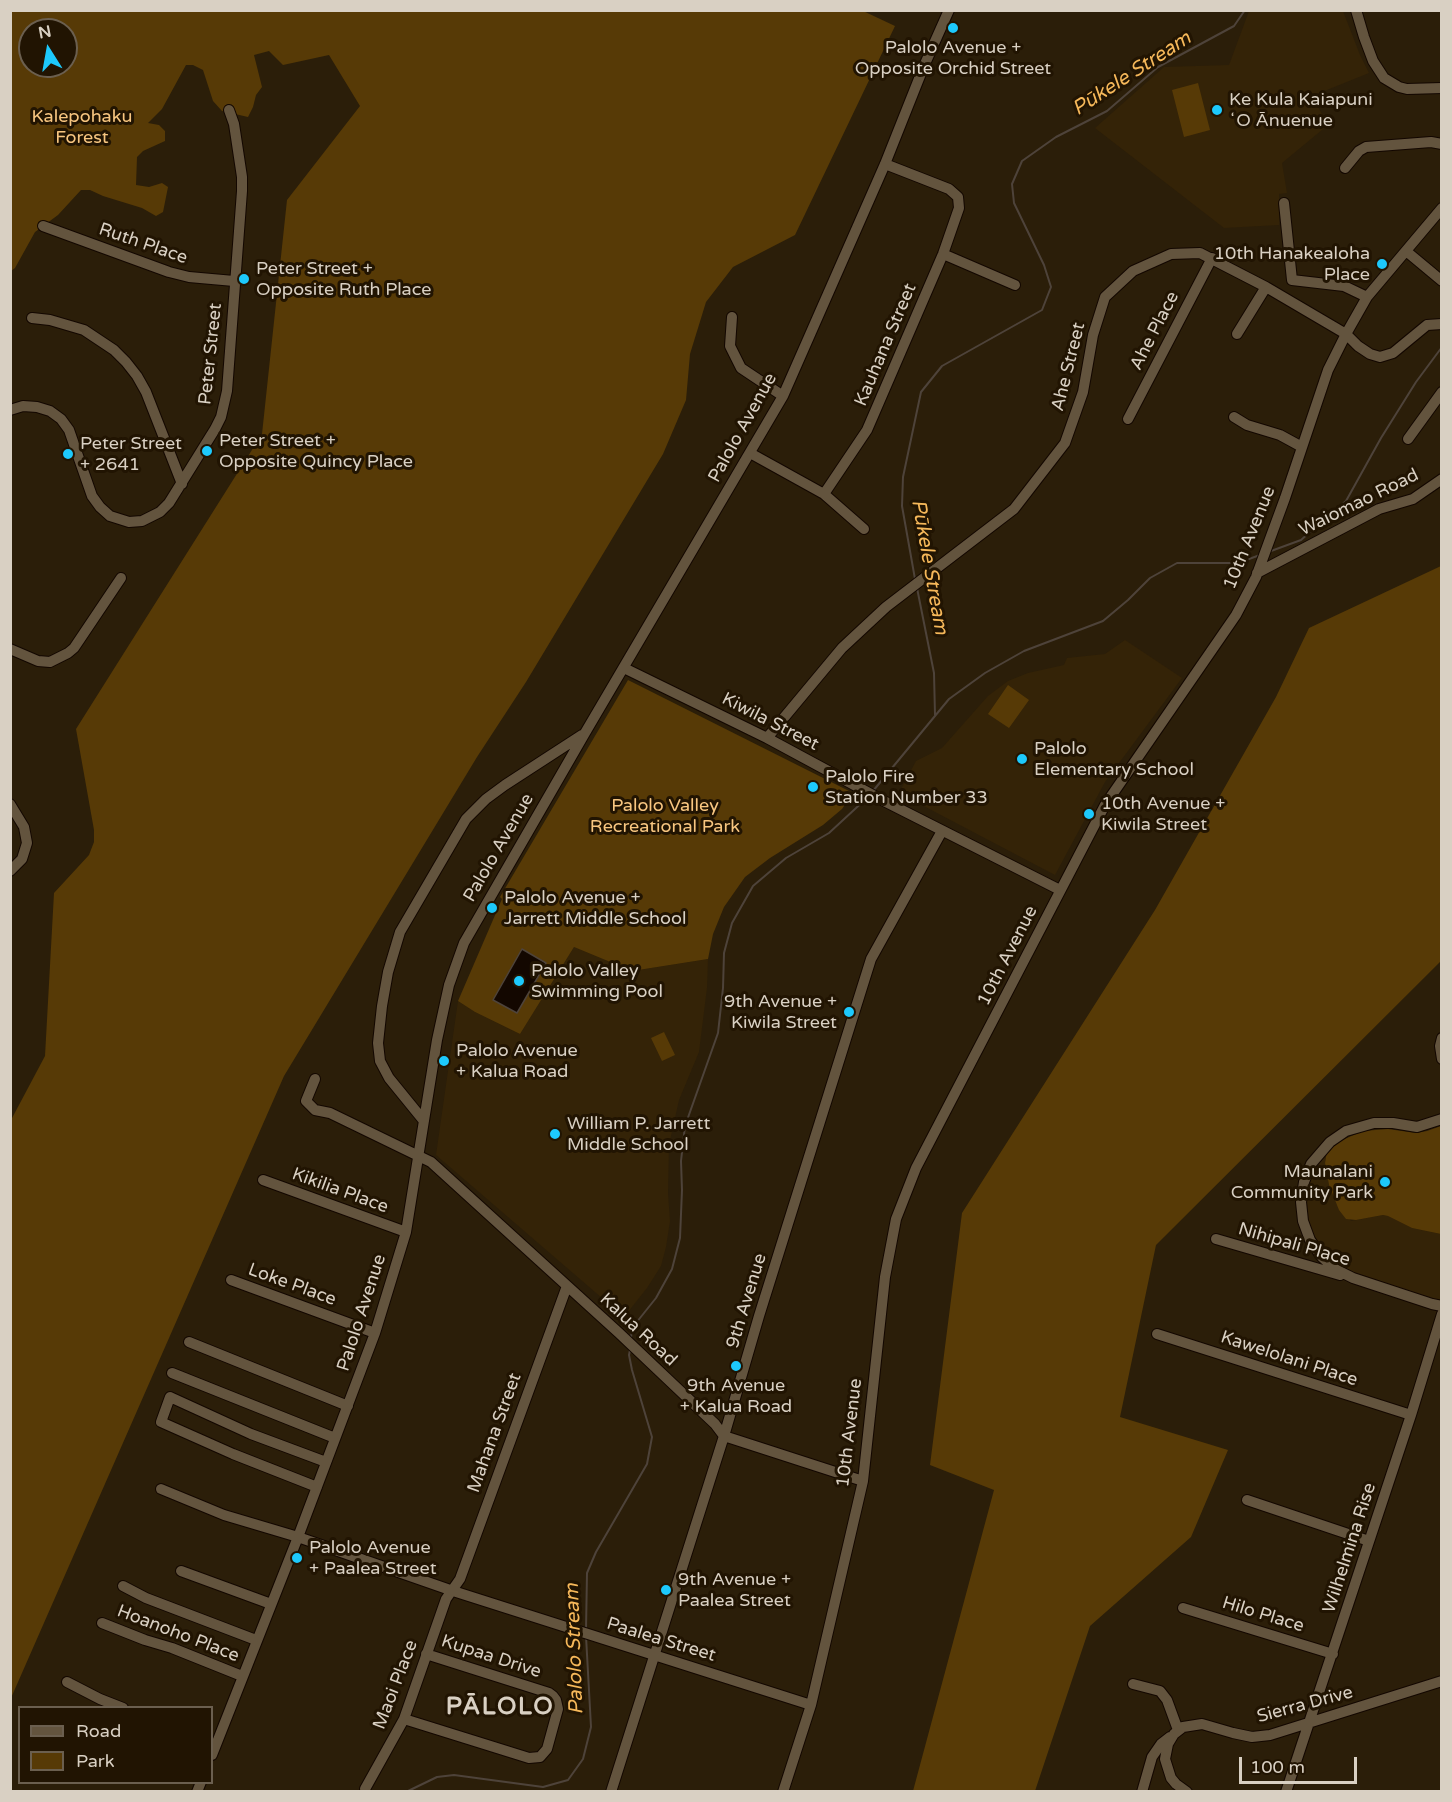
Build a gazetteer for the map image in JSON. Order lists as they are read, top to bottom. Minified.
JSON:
{"streets":{"street":["Ruth Place","Ahe Place","Kauhana Street","Peter Street","Ahe Street","Palolo Avenue","Waiomao Road","10th Avenue","Kiwila Street","Kikilia Place","Nihipali Place","Loke Place","9th Avenue","Kalua Road","Kawelolani Place","Mahana Street","Wilhelmina Rise","Hilo Place","Hoanoho Place","Paalea Street","Kupaa Drive","Maoi Place","Sierra Drive"]},"crossings":[["Ruth Place","Peter Street"],["Ahe Place","Ahe Street"],["Kauhana Street","Palolo Avenue"],["Ahe Street","10th Avenue"],["Ahe Street","Kiwila Street"],["Palolo Avenue","Kiwila Street"],["Palolo Avenue","Kikilia Place"],["Palolo Avenue","Loke Place"],["Palolo Avenue","Kalua Road"],["Palolo Avenue","Hoanoho Place"],["Palolo Avenue","Paalea Street"],["Waiomao Road","10th Avenue"],["10th Avenue","Kiwila Street"],["10th Avenue","Paalea Street"],["Kiwila Street","9th Avenue"],["9th Avenue","Kalua Road"],["9th Avenue","Paalea Street"],["Kalua Road","Mahana Street"],["Kawelolani Place","Wilhelmina Rise"],["Mahana Street","Paalea Street"],["Mahana Street","Maoi Place"],["Wilhelmina Rise","Hilo Place"],["Wilhelmina Rise","Sierra Drive"],["Paalea Street","Maoi Place"],["Kupaa Drive","Maoi Place"]],"districts":["PĀLOLO"],"water":["Pūkele Stream","Palolo Stream"],"parks":["Kalepohaku Forest","Palolo Valley Recreational Park"],"places":["Palolo Avenue + Opposite Orchid Street","Ke Kula Kaiapuni ʻO Ānuenue","10th Hanakealoha Place","Peter Street + Opposite Ruth Place","Peter Street + Opposite Quincy Place","Peter Street + 2641","Palolo Elementary School","Palolo Fire Station Number 33","10th Avenue + Kiwila Street","Palolo Avenue + Jarrett Middle School","Palolo Valley Swimming Pool","9th Avenue + Kiwila Street","Palolo Avenue + Kalua Road","William P. Jarrett Middle School","Maunalani Community Park","9th Avenue + Kalua Road","Palolo Avenue + Paalea Street","9th Avenue + Paalea Street"],"legend":["Road","Park"],"scale_bar":"100 m","north":"top"}
